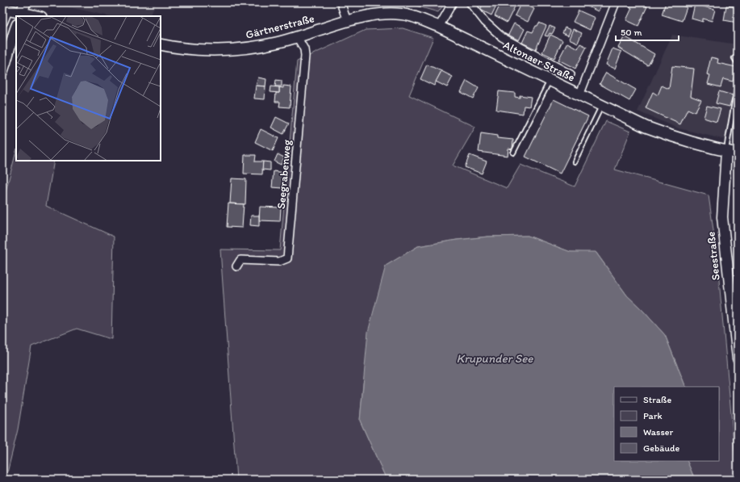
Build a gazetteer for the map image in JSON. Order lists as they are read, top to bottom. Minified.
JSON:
{"streets":{"main road":["Gärtnerstraße","Altonaer Straße"],"street":["Seegrabenweg","Seestraße"]},"crossings":[["Gärtnerstraße","Altonaer Straße"],["Gärtnerstraße","Seegrabenweg"],["Altonaer Straße","Seestraße"]],"water":["Krupunder See"],"legend":["Straße","Park","Wasser","Gebäude"],"scale_bar":"50 m"}
